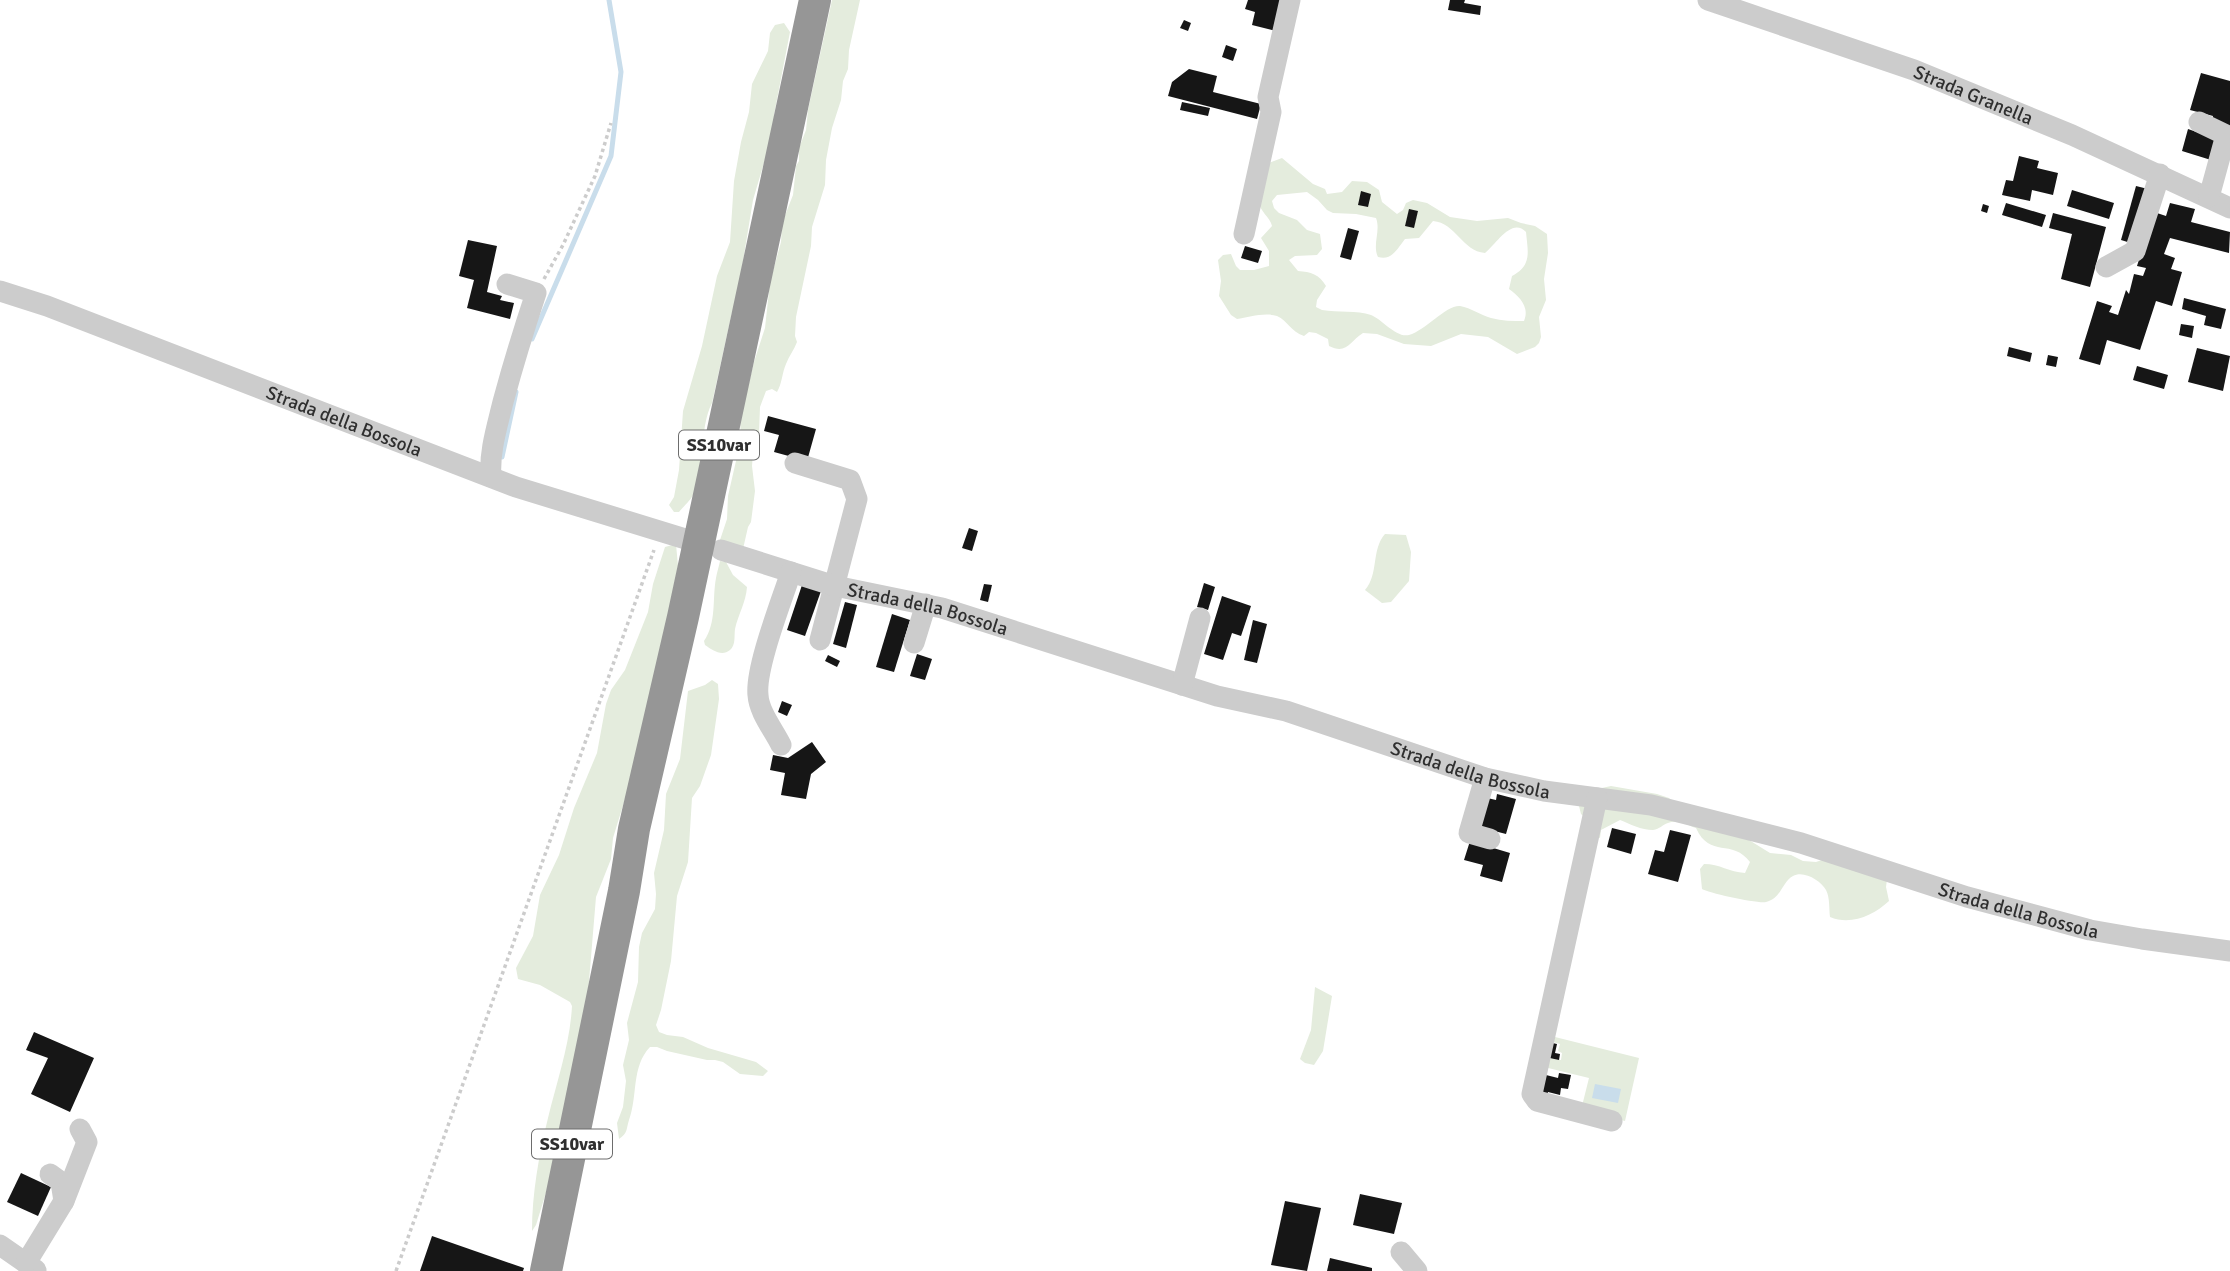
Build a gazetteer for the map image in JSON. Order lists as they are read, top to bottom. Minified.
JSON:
{"streets":{"highway":["SS10var"],"street":["Strada Granella","Strada della Bossola"]}}
